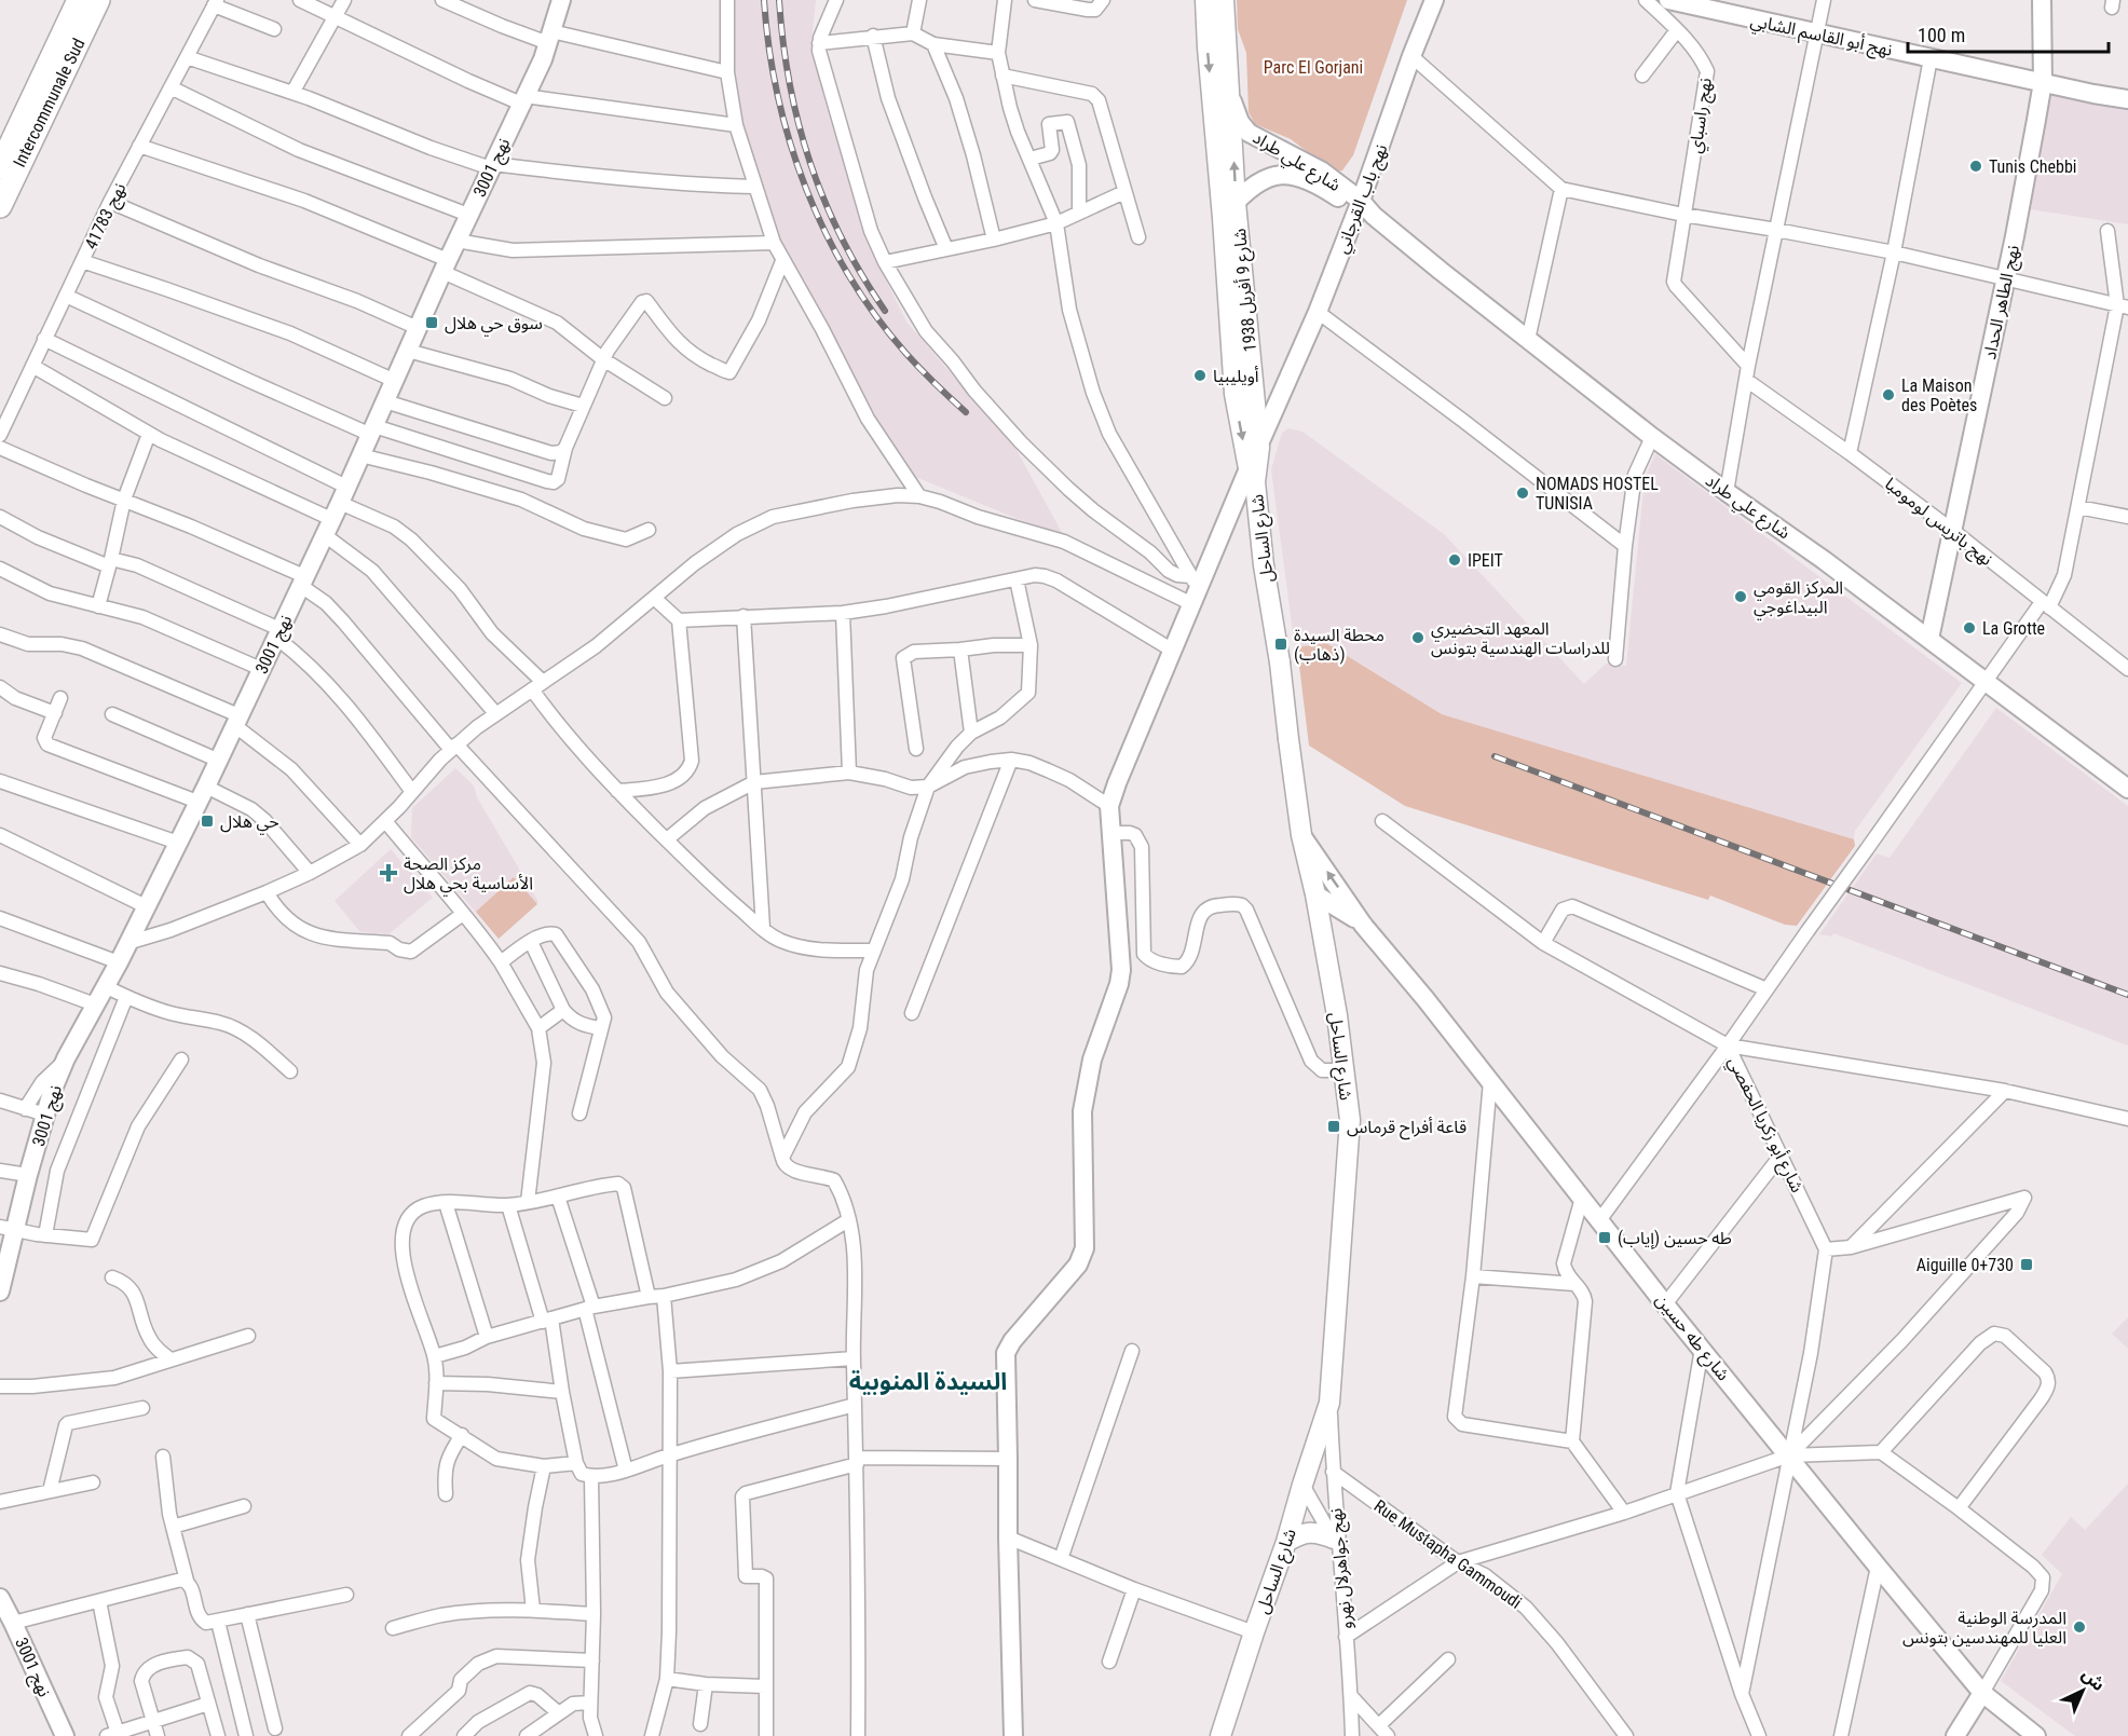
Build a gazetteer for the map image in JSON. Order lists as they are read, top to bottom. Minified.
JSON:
{"streets":{"highway":["Intercommunale Sud"],"main road":["شارع 9 أفريل 1938","شارع الساحل"],"street":["نهج أبو القاسم الشابي","نهج راسباي","شارع علي طراد","نهج 3001","نهج باب القرجاني","نهج 41783","نهج الطاهر الحداد","نهج باتريس لومومبا","شارع أبو زكريا الحفصي","شارع طه حسين","Rue Mustapha Gammoudi","نهج جواهرلال نهرو"]},"crossings":[["نهج أبو القاسم الشابي","نهج الطاهر الحداد"],["شارع علي طراد","نهج باب القرجاني"],["شارع علي طراد","شارع 9 أفريل 1938"],["شارع علي طراد","نهج الطاهر الحداد"],["شارع علي طراد","شارع أبو زكريا الحفصي"],["نهج باب القرجاني","شارع 9 أفريل 1938"],["شارع 9 أفريل 1938","شارع الساحل"],["نهج الطاهر الحداد","نهج باتريس لومومبا"],["نهج باتريس لومومبا","شارع أبو زكريا الحفصي"],["شارع الساحل","نهج جواهرلال نهرو"],["Rue Mustapha Gammoudi","نهج جواهرلال نهرو"]],"districts":["السيدة المنوبية"],"parks":["Parc El Gorjani"],"places":{"other":["Tunis Chebbi","أويليبيا","La Maison des Poètes","NOMADS HOSTEL TUNISIA","IPEIT","المركز القومي البيداغوجي","La Grotte","المعهد التحضيري للدراسات الهندسية بتونس","المدرسة الوطنية العليا للمهندسين بتونس"],"transit":["سوق حي هلال","محطة السيدة (ذهاب)","حي هلال","قاعة أفراح قرماس","طه حسين (إياب)","Aiguille 0+730"],"health":["مركز الصحة الأساسية بحي هلال"]},"scale_bar":"100 m","north":"top right"}
